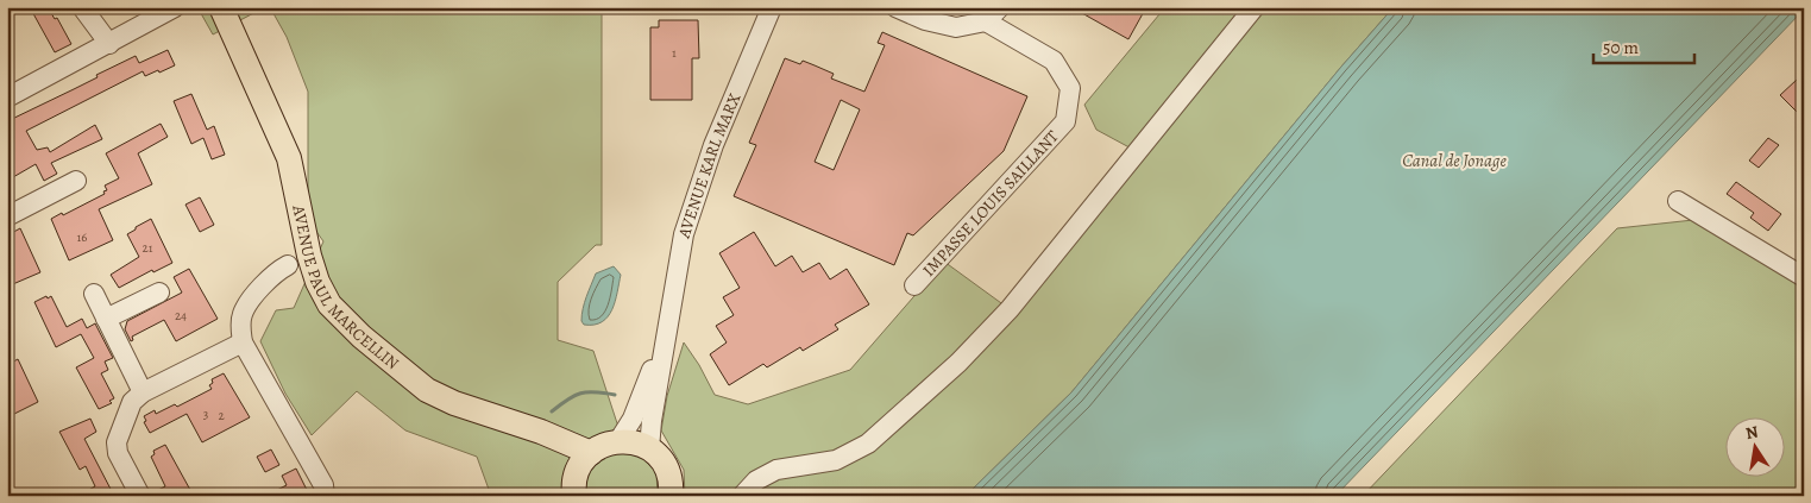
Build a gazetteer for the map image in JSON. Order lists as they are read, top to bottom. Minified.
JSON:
{"streets":{"main road":["AVENUE PAUL MARCELLIN"],"street":["AVENUE KARL MARX","IMPASSE LOUIS SAILLANT"]},"water":["Canal de Jonage"],"house_numbers":["1","16","21","24","3","2"],"scale_bar":"50 m","north":"top"}
